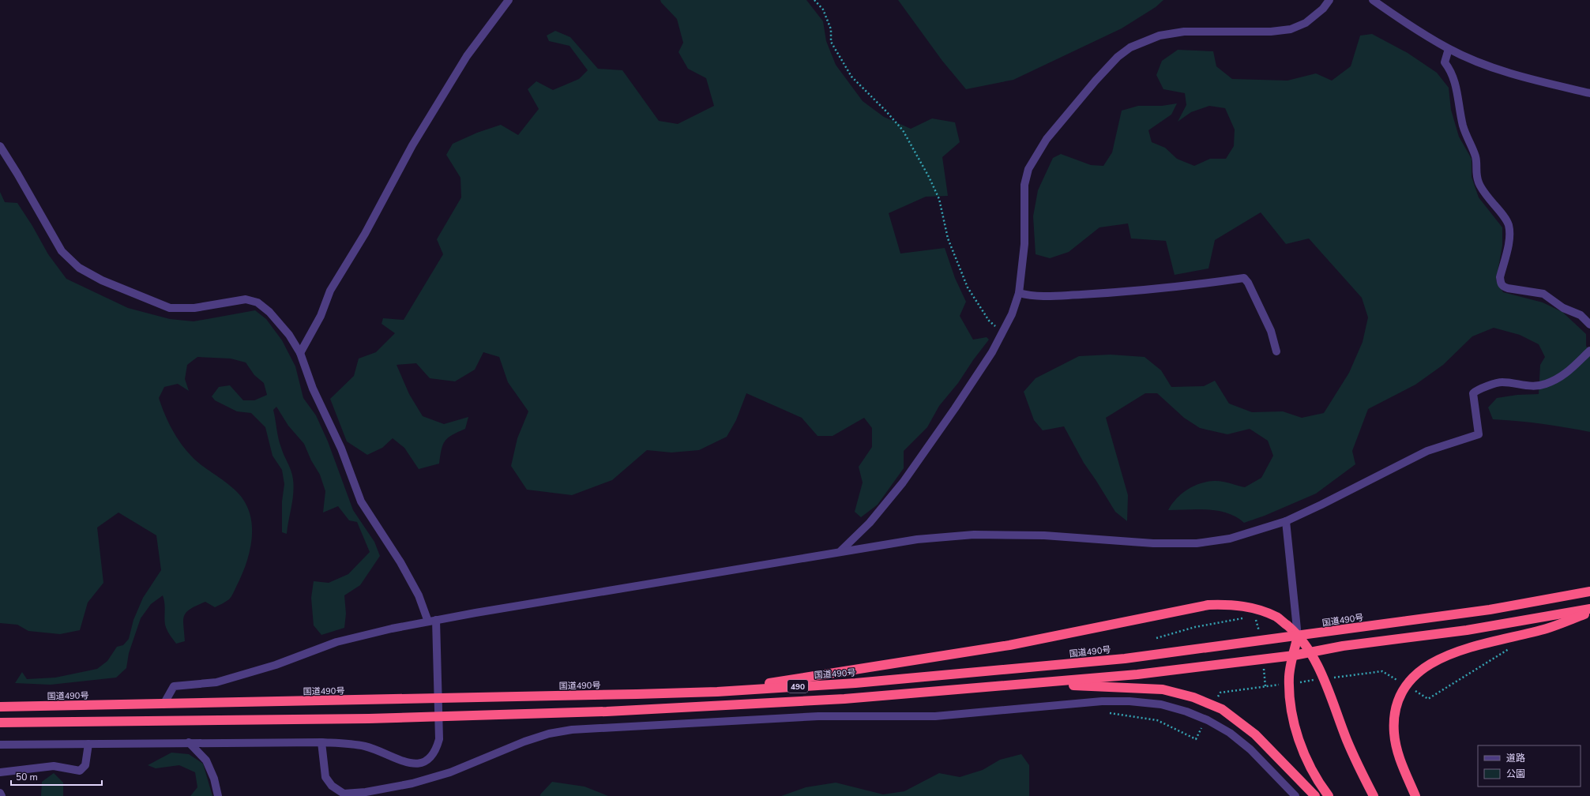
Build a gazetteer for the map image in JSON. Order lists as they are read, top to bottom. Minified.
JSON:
{"streets":{"highway":["国道490号","490"]},"legend":["道路","公園"],"scale_bar":"50 m"}
